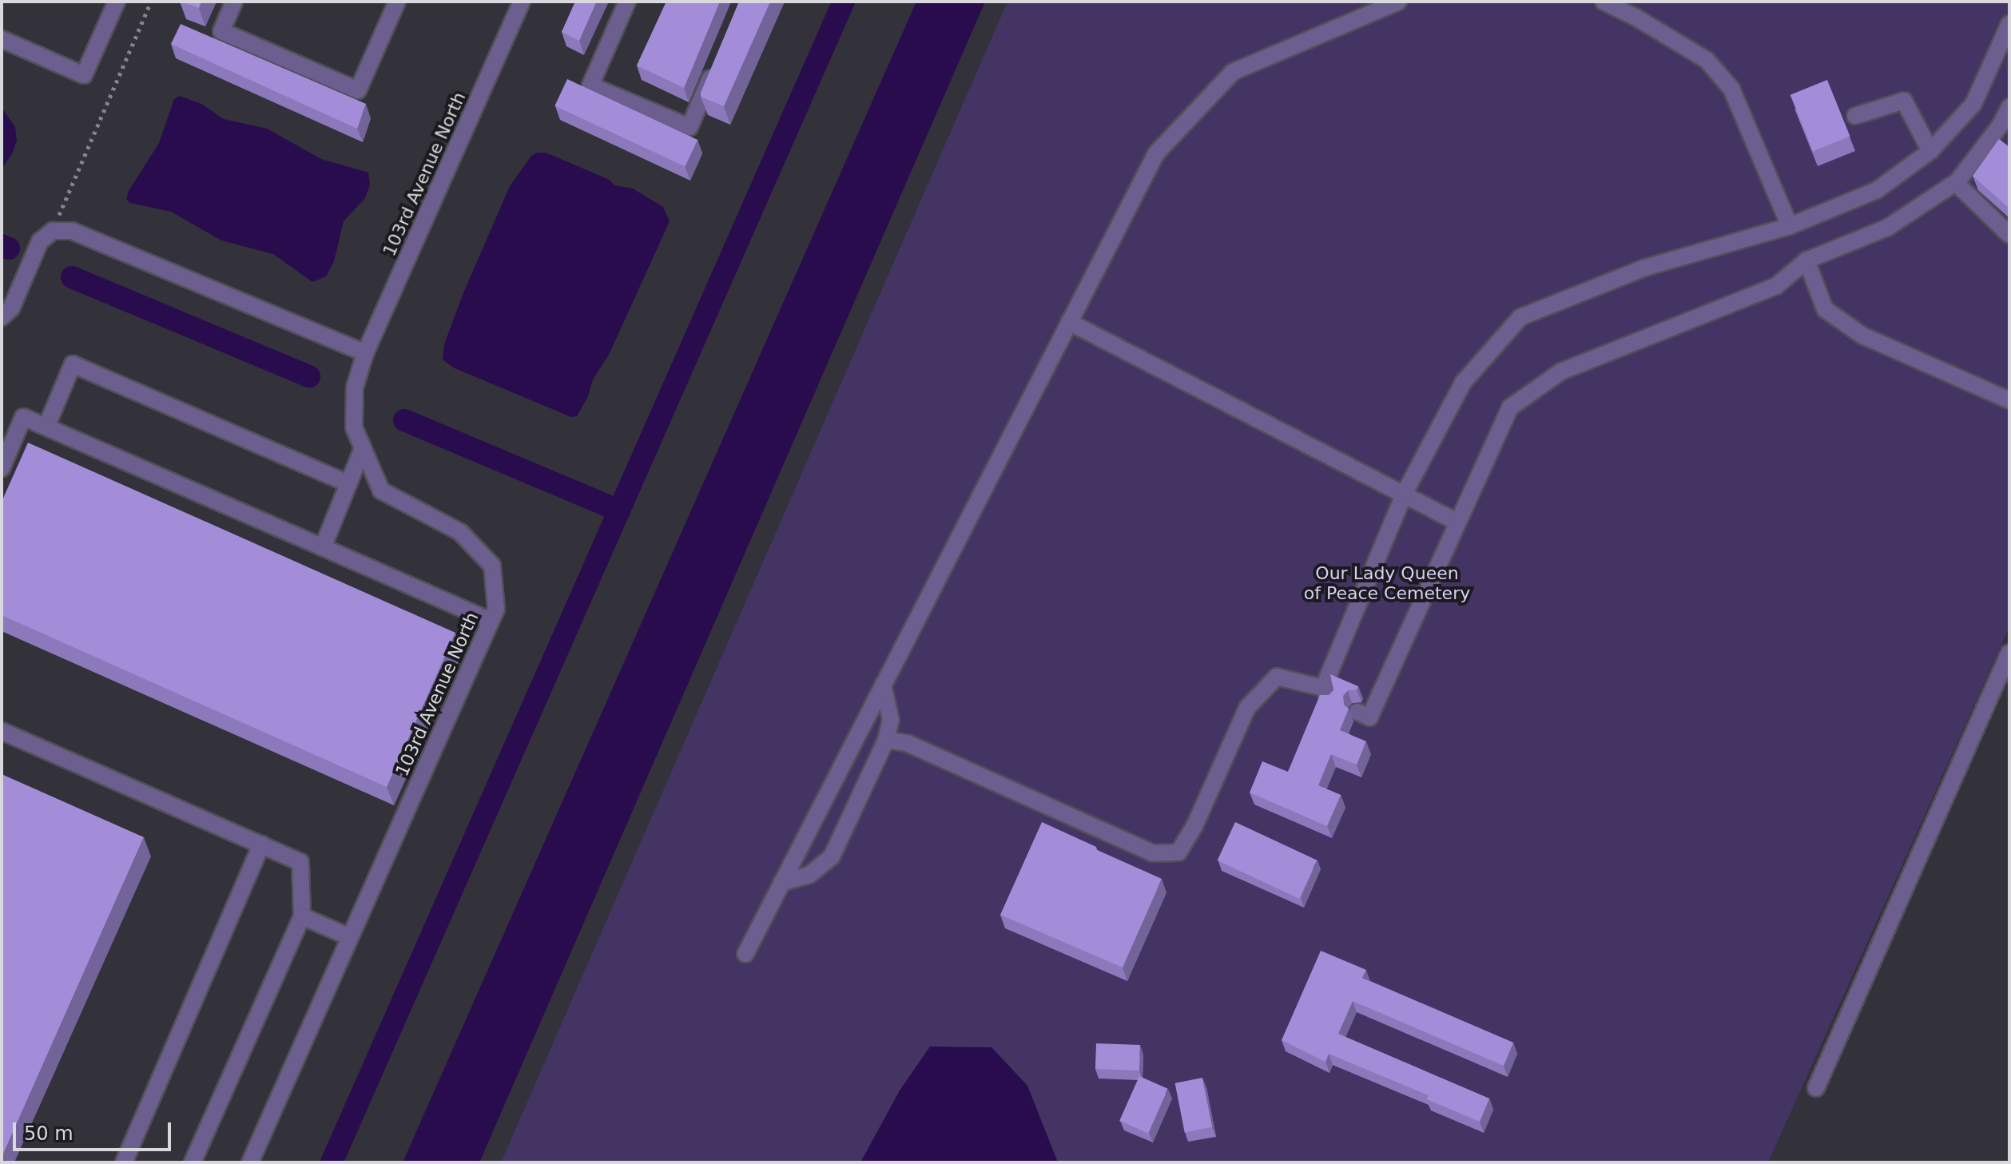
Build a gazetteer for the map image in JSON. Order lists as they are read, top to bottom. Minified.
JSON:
{"streets":{"street":["103rd Avenue North"]},"parks":["Our Lady Queen of Peace Cemetery"],"scale_bar":"50 m"}
